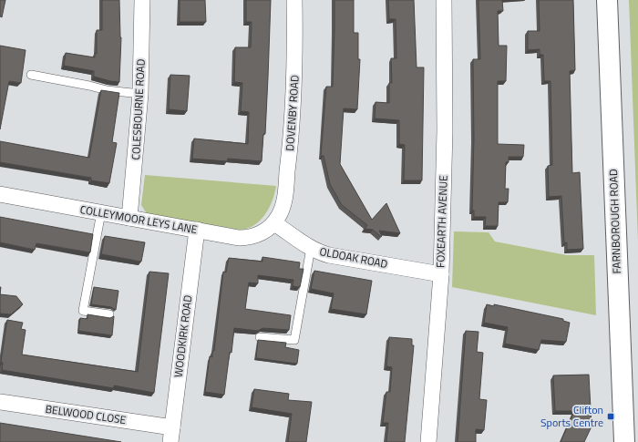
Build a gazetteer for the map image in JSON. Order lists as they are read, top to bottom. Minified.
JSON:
{"streets":{"street":["COLESBOURNE ROAD","DOVENBY ROAD","COLLEYMOOR LEYS LANE","FOXEARTH AVENUE","FARNBOROUGH ROAD","OLDOAK ROAD","WOODKIRK ROAD","BELWOOD CLOSE"]},"crossings":[["COLESBOURNE ROAD","COLLEYMOOR LEYS LANE"],["DOVENBY ROAD","COLLEYMOOR LEYS LANE"],["DOVENBY ROAD","OLDOAK ROAD"],["COLLEYMOOR LEYS LANE","OLDOAK ROAD"],["COLLEYMOOR LEYS LANE","WOODKIRK ROAD"],["FOXEARTH AVENUE","OLDOAK ROAD"],["WOODKIRK ROAD","BELWOOD CLOSE"]],"places":{"transit":["Clifton Sports Centre"]}}
